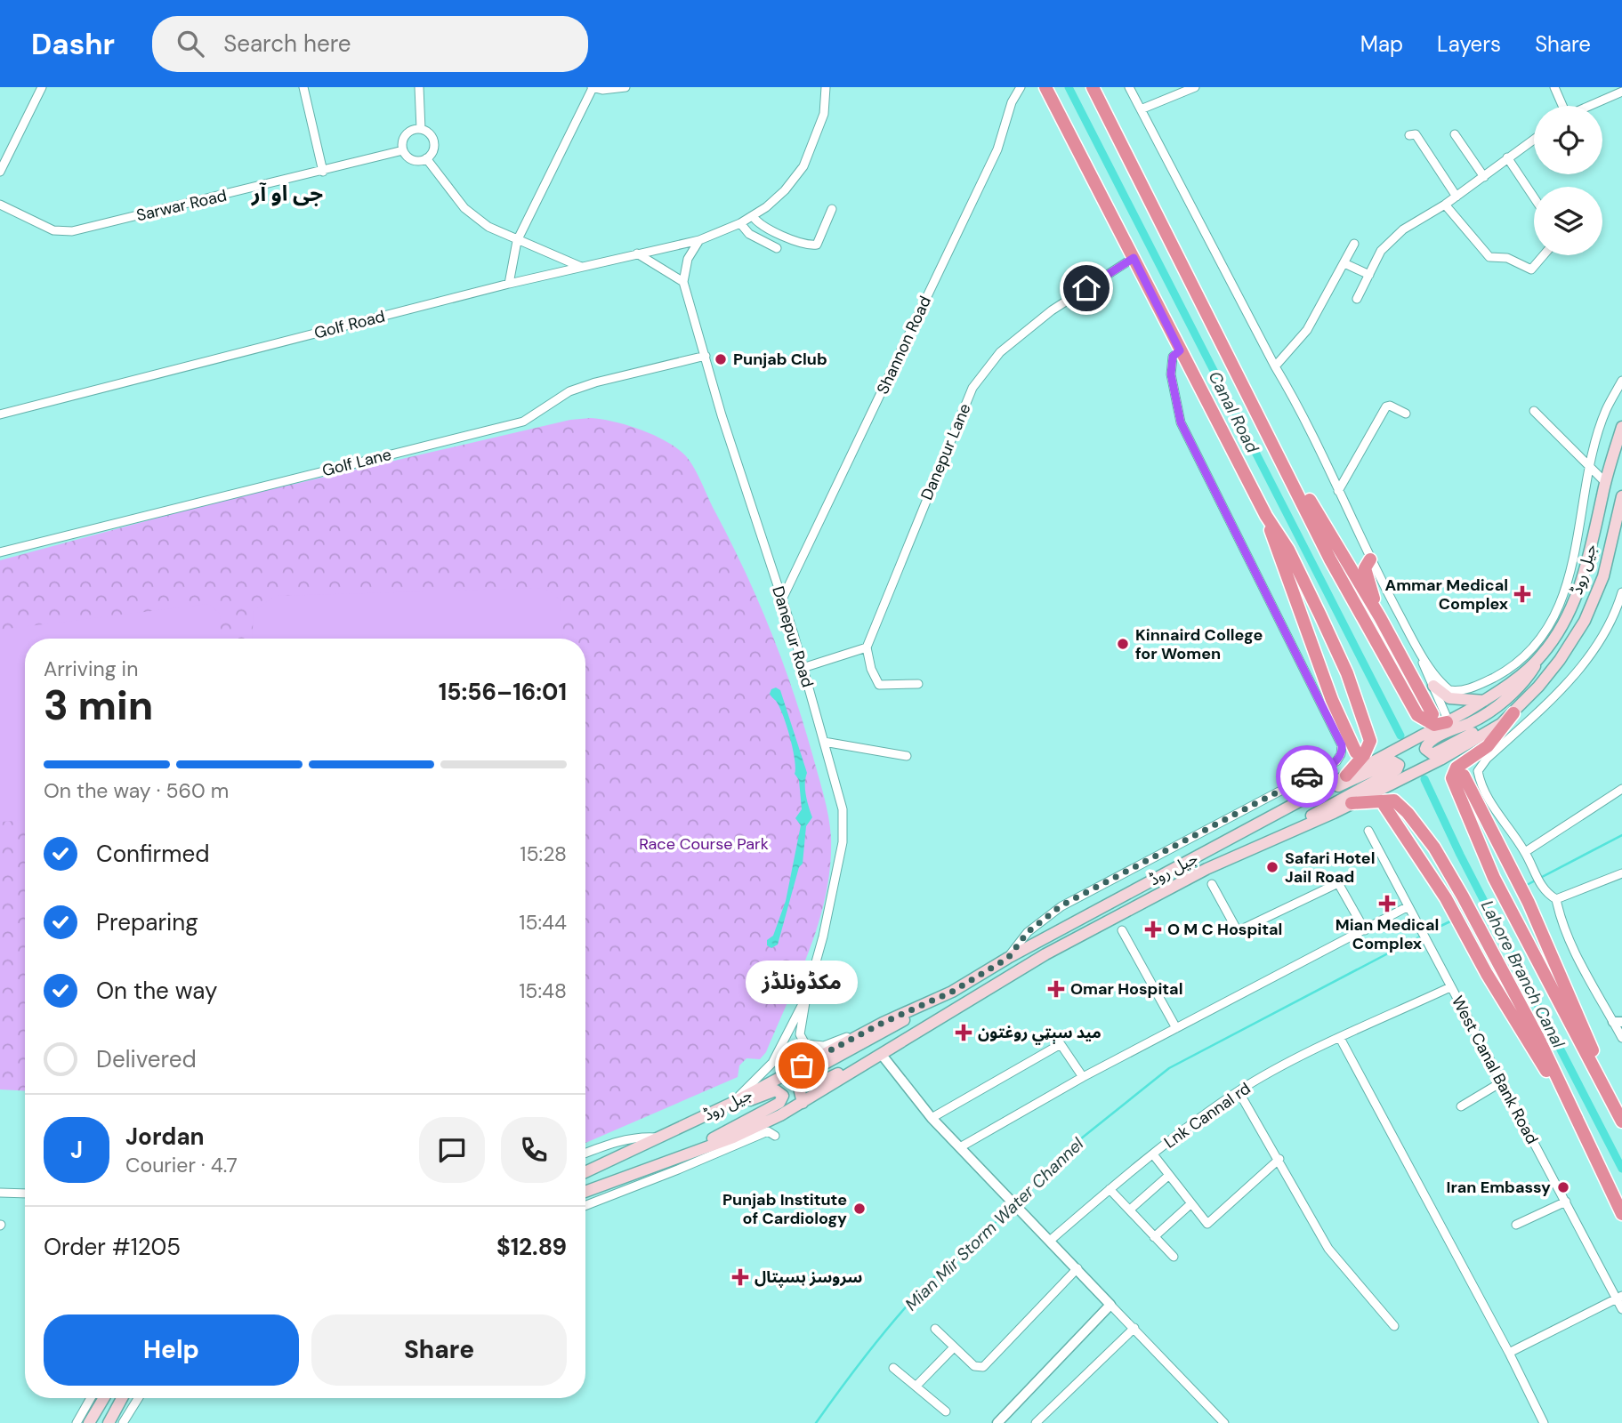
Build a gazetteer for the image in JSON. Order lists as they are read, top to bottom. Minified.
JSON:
{"streets":{"main road":["جیل روڈ"],"street":["Sarwar Road","Golf Road","Shannon Road","Danepur Lane","Golf Lane","Danepur Road","West Canal Bank Road","Lnk Cannal rd"]},"crossings":[["Shannon Road","Danepur Road"],["Golf Lane","Danepur Road"],["جیل روڈ","Danepur Road"],["West Canal Bank Road","Lnk Cannal rd"]],"districts":["جی او آر"],"water":["Canal Road","Lahore Branch Canal","Mian Mir Storm Water Channel"],"parks":["Race Course Park"],"places":{"other":["Punjab Club","Kinnaird College for Women","Safari Hotel Jail Road","مکڈونلڈز","Iran Embassy","Punjab Institute of Cardiology"],"health":["Ammar Medical Complex","Mian Medical Complex","O M C Hospital","Omar Hospital","مید سېټي روغتون","سروسز ہسپتال"]},"page":{"header":"Dashr","search":"Search here","nav":["Map","Layers","Share"],"heading":["3 min","Arriving in","15:56–16:01"],"panel":["Jordan","Courier · 4.7","Order #1205","$12.89"],"bar":"On the way · 560 m","list":[["Confirmed","15:28"],["Preparing","15:44"],["On the way","15:48"],"Delivered"],"bubble":"مکڈونلڈز","round":"J","buttons":["Help","Share"]}}
